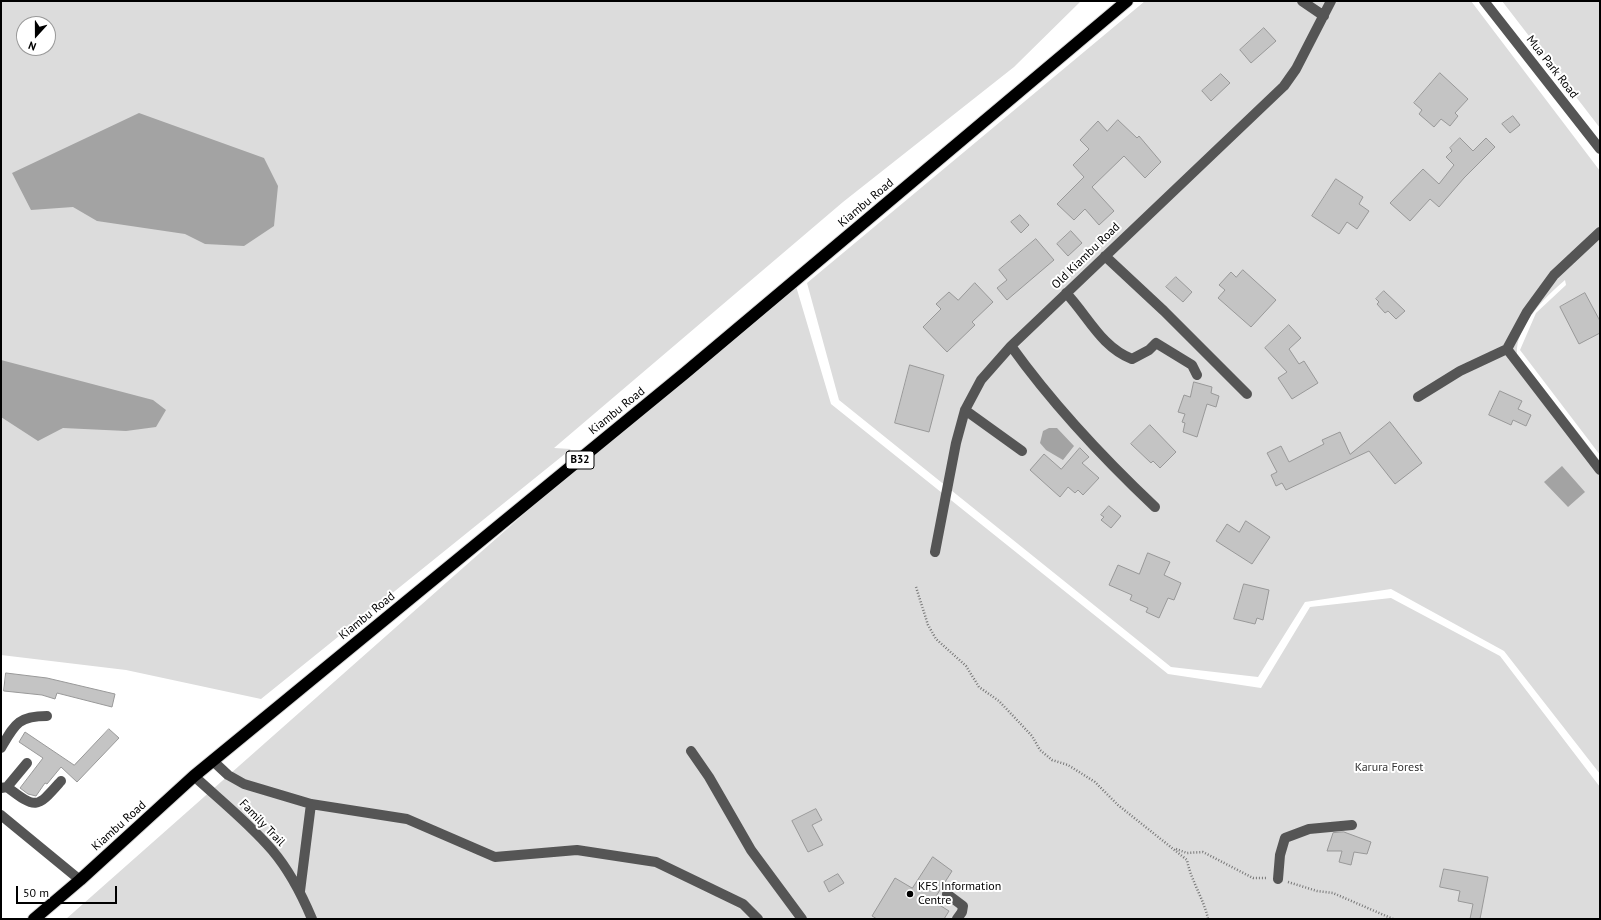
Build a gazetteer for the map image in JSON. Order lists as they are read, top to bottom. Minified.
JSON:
{"streets":{"highway":["Kiambu Road","B32"],"street":["Mua Park Road","Old Kiambu Road","Family Trail"]},"crossings":[["Kiambu Road","Family Trail"]],"parks":["Karura Forest"],"places":["KFS Information Centre"],"scale_bar":"50 m","north":"bottom"}
